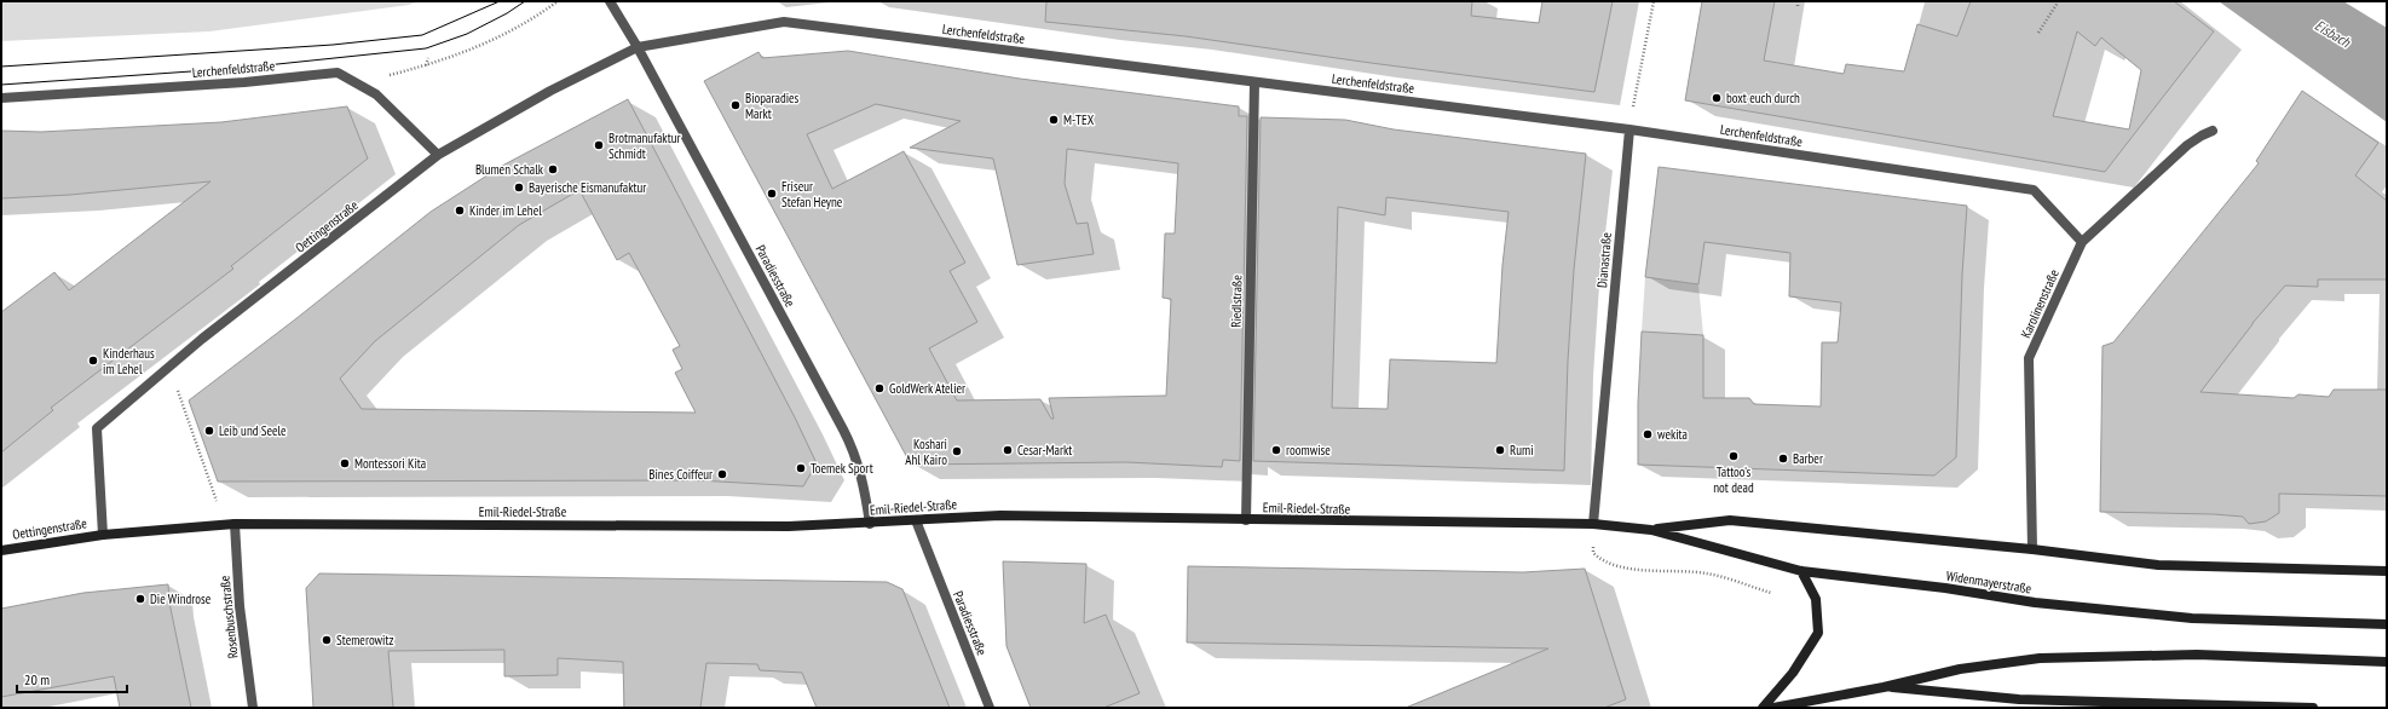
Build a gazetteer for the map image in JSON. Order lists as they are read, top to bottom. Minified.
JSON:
{"streets":{"main road":["Oettingenstraße","Emil-Riedel-Straße","Widenmayerstraße"],"street":["Lerchenfeldstraße","Dianastraße","Paradiesstraße","Riedlstraße","Karolinenstraße","Rosenbuschstraße"]},"crossings":[["Lerchenfeldstraße","Oettingenstraße"],["Lerchenfeldstraße","Dianastraße"],["Lerchenfeldstraße","Paradiesstraße"],["Lerchenfeldstraße","Riedlstraße"],["Lerchenfeldstraße","Karolinenstraße"],["Oettingenstraße","Paradiesstraße"],["Oettingenstraße","Emil-Riedel-Straße"],["Oettingenstraße","Rosenbuschstraße"],["Dianastraße","Emil-Riedel-Straße"],["Dianastraße","Widenmayerstraße"],["Paradiesstraße","Emil-Riedel-Straße"],["Riedlstraße","Emil-Riedel-Straße"],["Emil-Riedel-Straße","Widenmayerstraße"],["Emil-Riedel-Straße","Rosenbuschstraße"]],"water":["Eisbach"],"places":["boxt euch durch","Bioparadies Markt","M-TEX","Brotmanufaktur Schmidt","Blumen Schalk","Bayerische Eismanufaktur","Friseur Stefan Heyne","Kinder im Lehel","Kinderhaus im Lehel","GoldWerk Atelier","Leib und Seele","wekita","Cesar-Markt","roomwise","Rumi","Koshari Ahl Kairo","Tattoo's not dead","Barber","Montessori Kita","Toemek Sport","Bines Coiffeur","Die Windrose","Stemerowitz"],"scale_bar":"20 m"}
